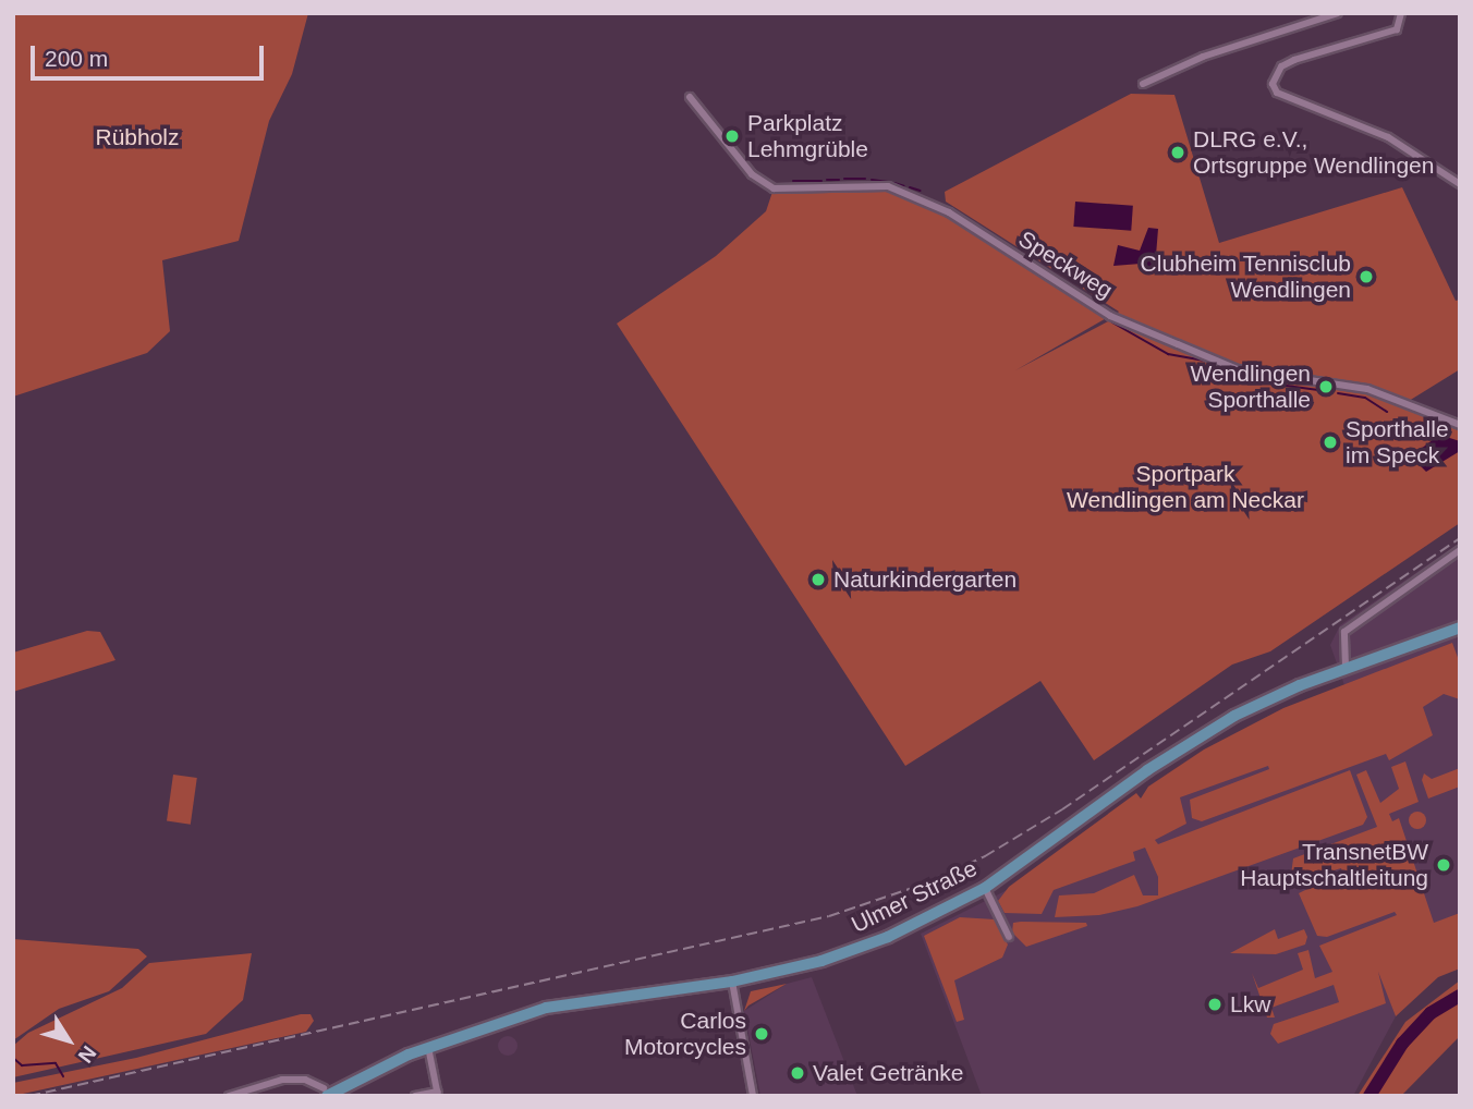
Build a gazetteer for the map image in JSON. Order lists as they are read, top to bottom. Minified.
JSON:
{"streets":{"main road":["Ulmer Straße"],"street":["Speckweg"]},"parks":["Rübholz","Sportpark Wendlingen am Neckar"],"places":["Parkplatz Lehmgrüble","DLRG e.V., Ortsgruppe Wendlingen","Clubheim Tennisclub Wendlingen","Wendlingen Sporthalle","Sporthalle im Speck","Naturkindergarten","TransnetBW Hauptschaltleitung","Lkw","Carlos Motorcycles","Valet Getränke"],"scale_bar":"200 m","north":"bottom right"}
